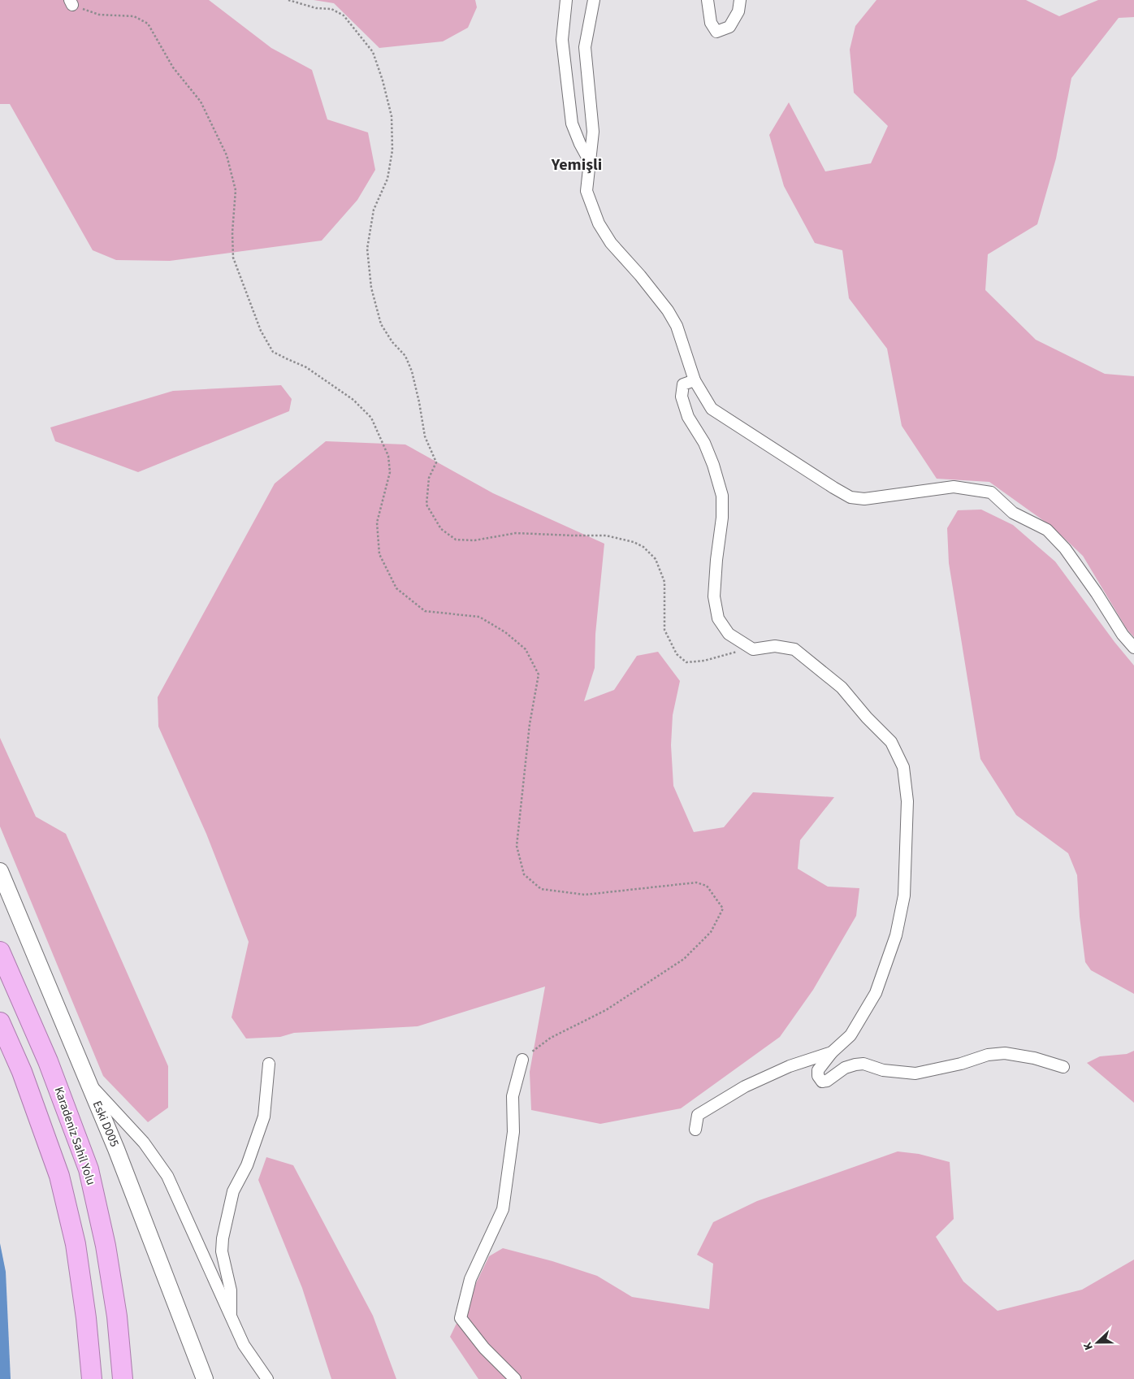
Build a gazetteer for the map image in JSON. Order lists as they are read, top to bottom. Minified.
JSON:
{"streets":{"highway":["Karadeniz Sahil Yolu"],"main road":["Eski D005"]},"districts":["Yemişli"],"north":"left"}
